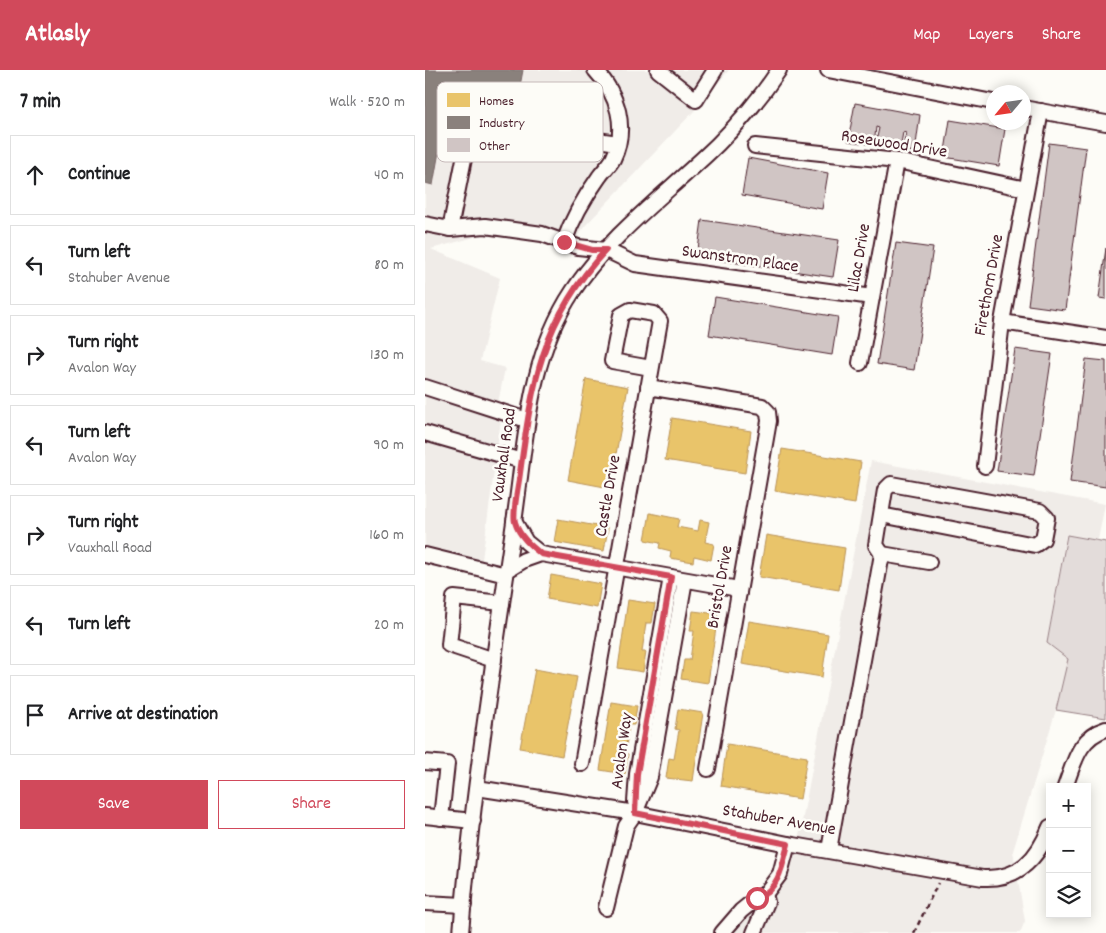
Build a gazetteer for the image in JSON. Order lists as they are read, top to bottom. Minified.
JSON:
{"streets":{"street":["Rosewood Drive","Lilac Drive","Swanstrom Place","Firethorn Drive","Vauxhall Road","Castle Drive","Bristol Drive","Avalon Way","Stahuber Avenue"]},"crossings":[["Rosewood Drive","Lilac Drive"],["Rosewood Drive","Firethorn Drive"],["Lilac Drive","Swanstrom Place"],["Swanstrom Place","Vauxhall Road"],["Vauxhall Road","Stahuber Avenue"],["Castle Drive","Bristol Drive"],["Avalon Way","Stahuber Avenue"]],"legend":["Homes","Industry","Other"],"north":"bottom left","page":{"header":"Atlasly","nav":["Map","Layers","Share"],"heading":["7 min","Walk · 520 m"],"list":[["Continue","40 m"],["Turn left","Stahuber Avenue","80 m"],["Turn right","Avalon Way","130 m"],["Turn left","Avalon Way","90 m"],["Turn right","Vauxhall Road","160 m"],["Turn left","20 m"],"Arrive at destination"],"buttons":["Save","Share"],"map_buttons":["+","−"]}}
